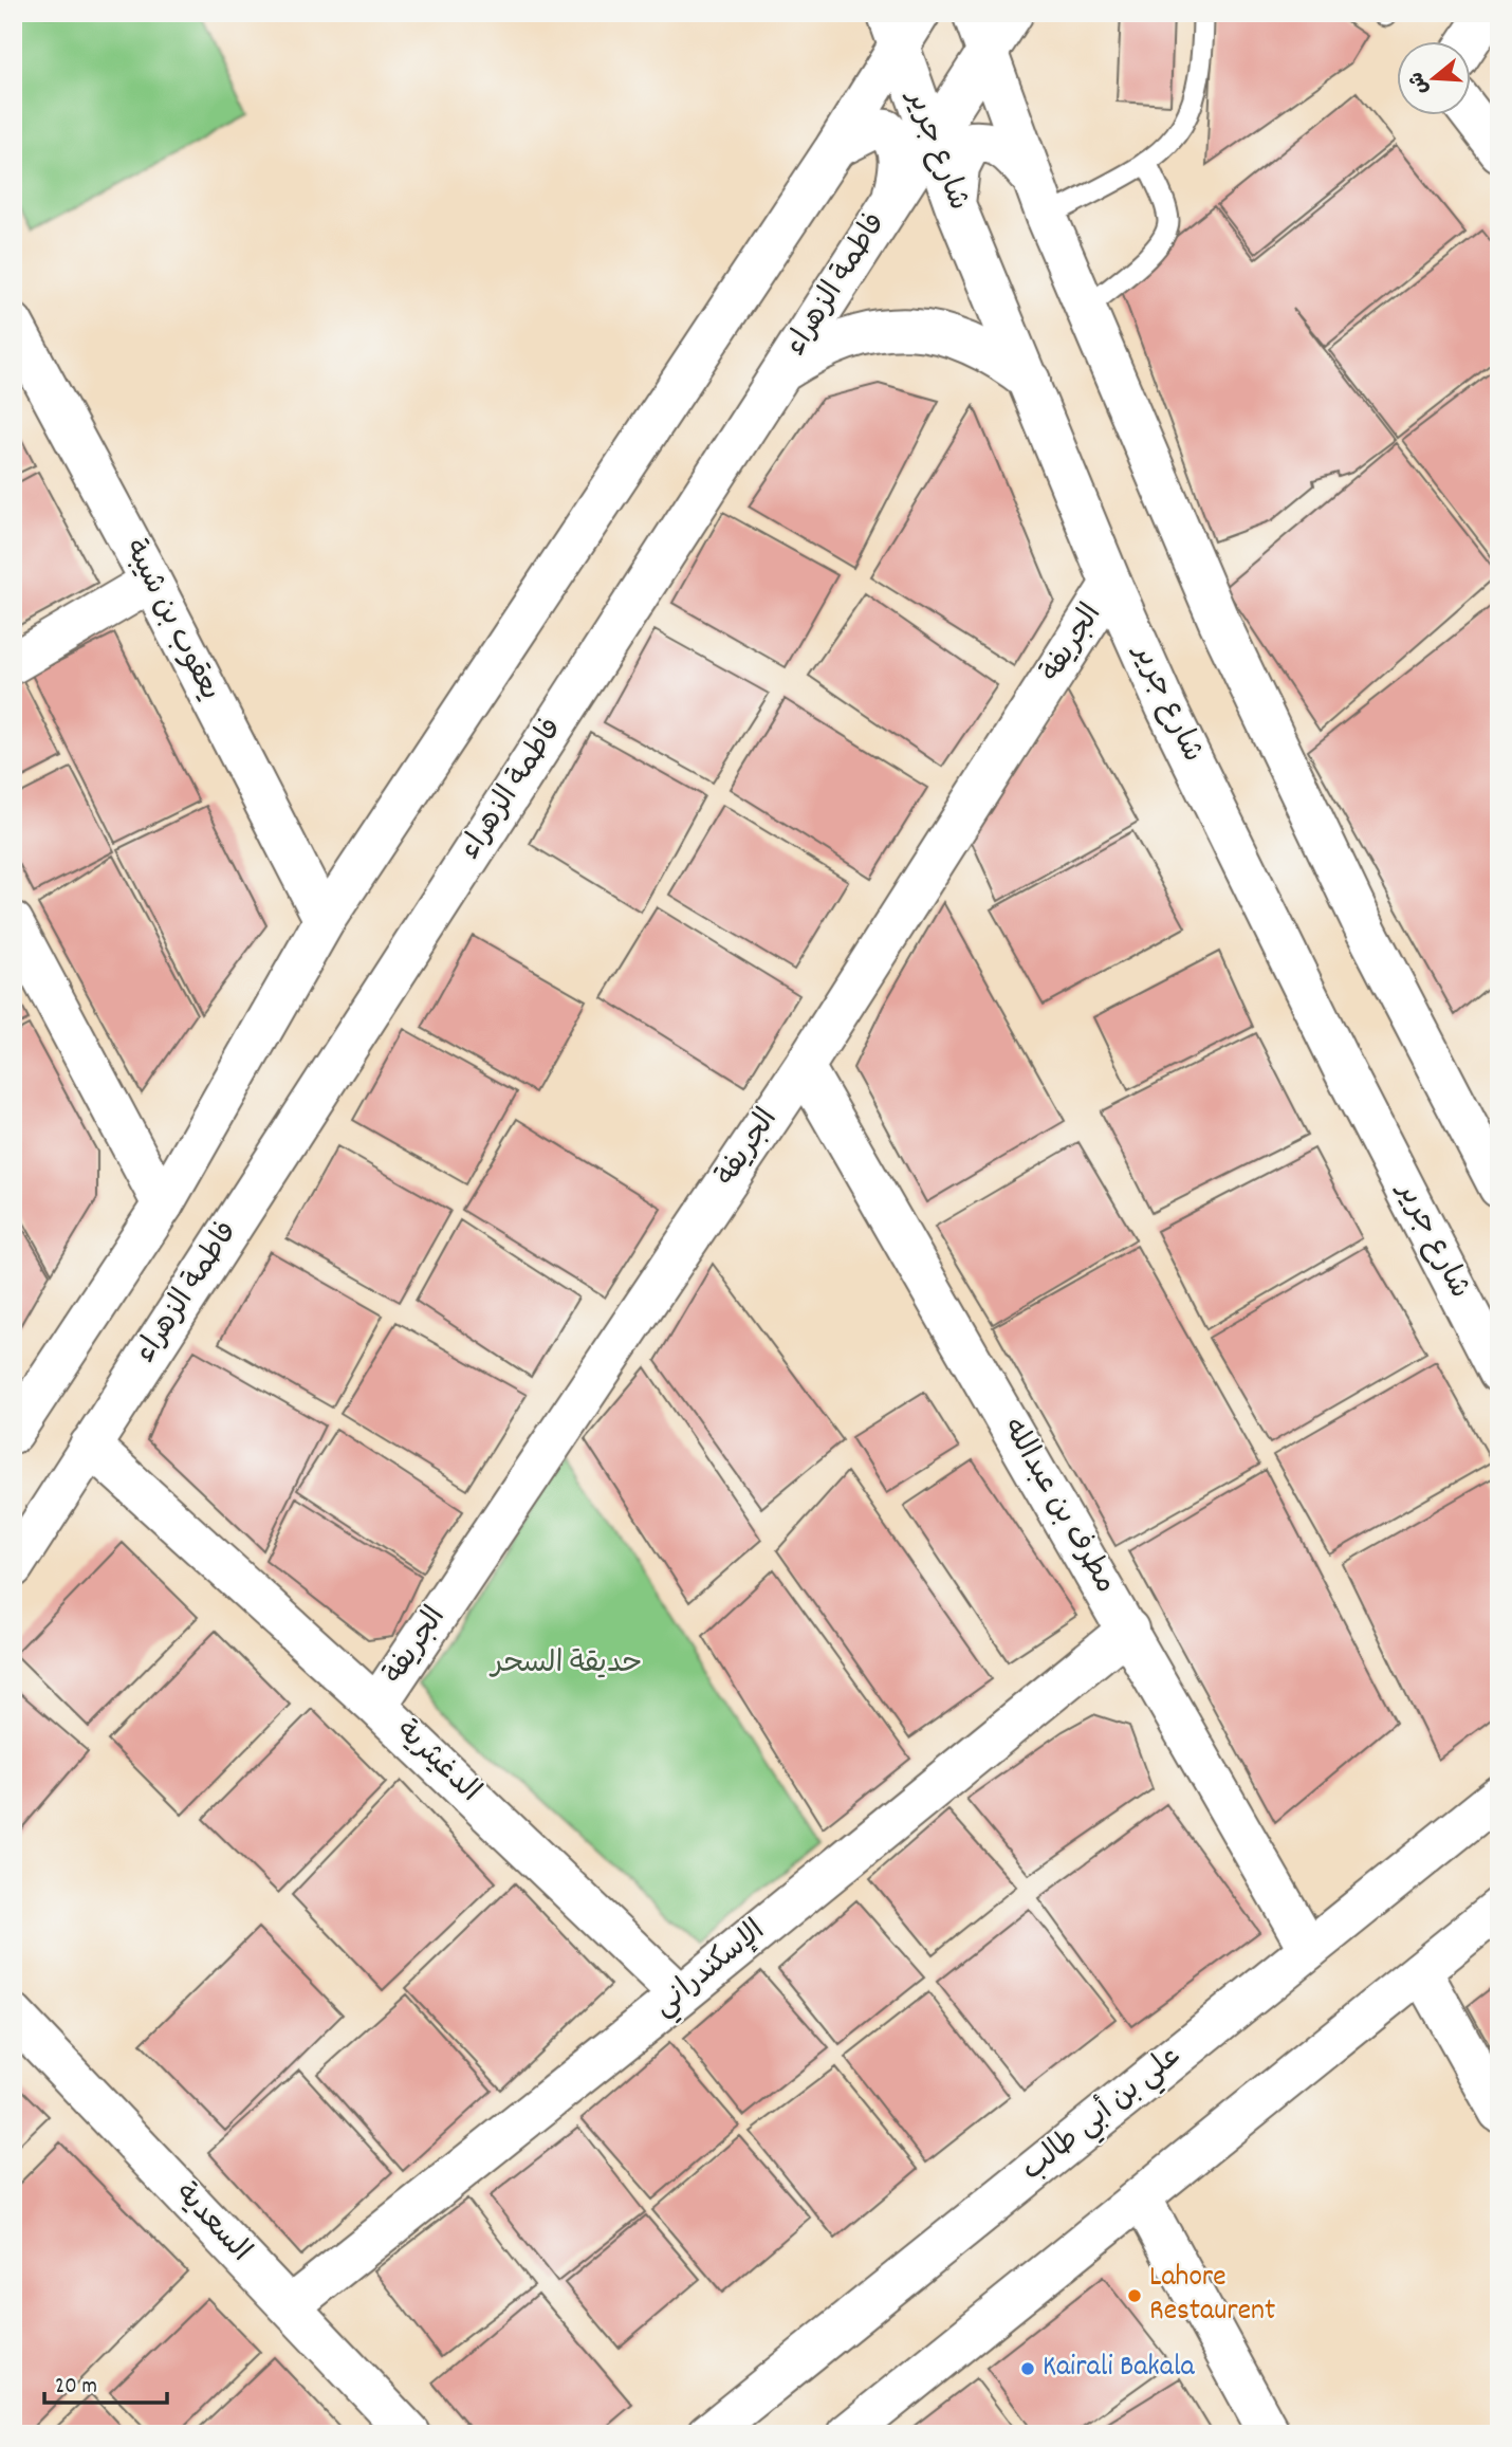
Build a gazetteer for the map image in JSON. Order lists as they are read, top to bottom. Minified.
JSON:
{"streets":{"main road":["شارع جرير","فاطمة الزهراء","يعقوب بن شيبة","الجريفة","مطرف بن عبدالله","الدغيثرية","الإسكندراني","علي بن أبي طالب","السعدية"]},"crossings":[["شارع جرير","فاطمة الزهراء"],["شارع جرير","الجريفة"],["فاطمة الزهراء","الدغيثرية"],["الجريفة","مطرف بن عبدالله"],["الجريفة","الدغيثرية"],["مطرف بن عبدالله","الإسكندراني"],["مطرف بن عبدالله","علي بن أبي طالب"],["الدغيثرية","الإسكندراني"],["الإسكندراني","السعدية"]],"parks":["حديقة السحر"],"places":["Lahore Restaurent","Kairali Bakala"],"scale_bar":"20 m","north":"left"}
